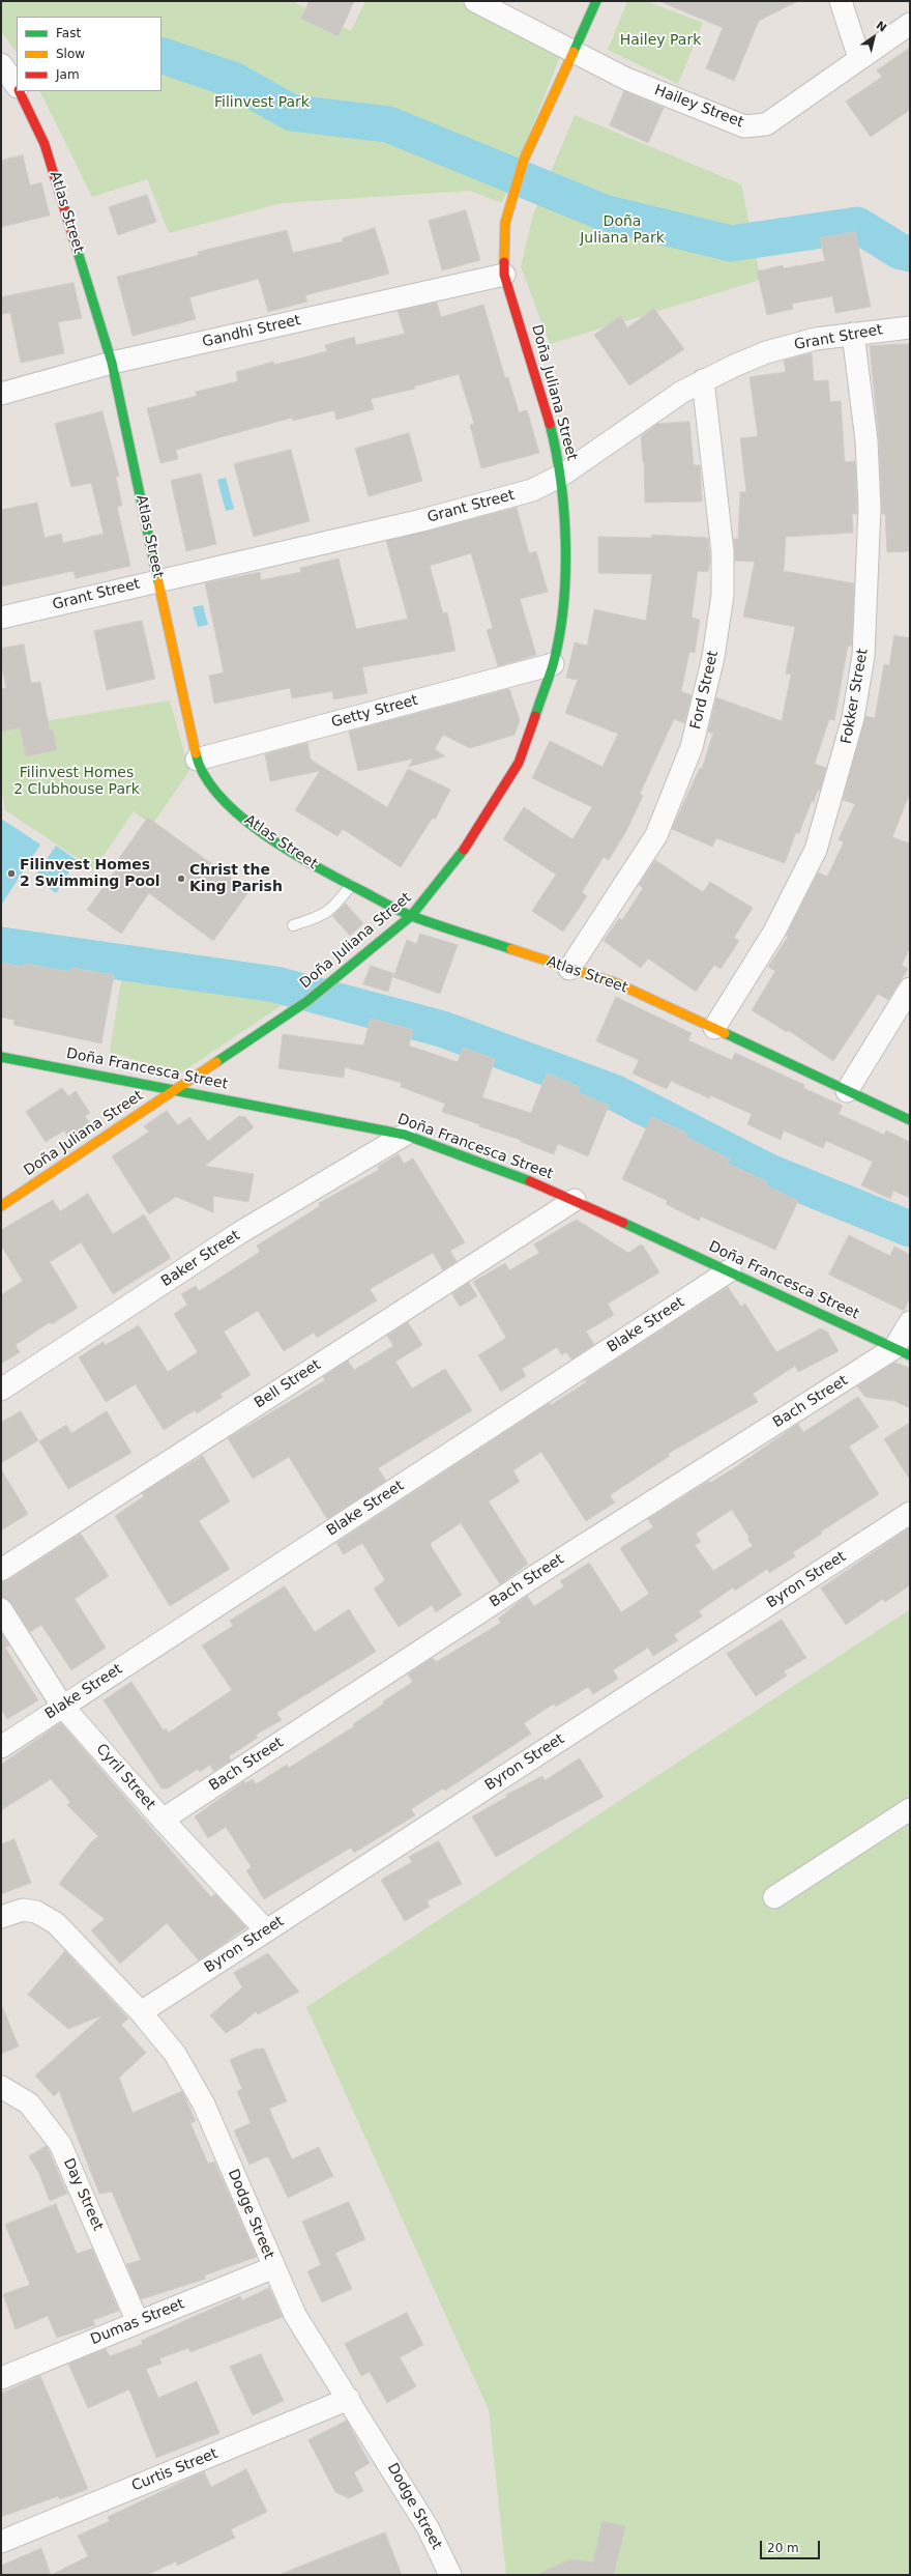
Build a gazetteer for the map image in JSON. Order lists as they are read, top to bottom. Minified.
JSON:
{"streets":{"street":["Hailey Street","Atlas Street","Gandhi Street","Grant Street","Doña Juliana Street","Ford Street","Fokker Street","Getty Street","Doña Francesca Street","Baker Street","Blake Street","Bell Street","Bach Street","Byron Street","Cyril Street","Day Street","Dodge Street","Dumas Street","Curtis Street"]},"crossings":[["Hailey Street","Doña Juliana Street"],["Atlas Street","Gandhi Street"],["Atlas Street","Grant Street"],["Atlas Street","Doña Juliana Street"],["Atlas Street","Ford Street"],["Atlas Street","Fokker Street"],["Atlas Street","Getty Street"],["Gandhi Street","Doña Juliana Street"],["Grant Street","Doña Juliana Street"],["Grant Street","Ford Street"],["Grant Street","Fokker Street"],["Doña Juliana Street","Getty Street"],["Doña Juliana Street","Doña Francesca Street"],["Doña Francesca Street","Baker Street"],["Doña Francesca Street","Blake Street"],["Doña Francesca Street","Bell Street"],["Doña Francesca Street","Bach Street"],["Blake Street","Cyril Street"],["Bach Street","Cyril Street"],["Byron Street","Cyril Street"],["Byron Street","Dodge Street"],["Day Street","Dumas Street"],["Dodge Street","Dumas Street"],["Dodge Street","Curtis Street"]],"parks":["Hailey Park","Filinvest Park","Doña Juliana Park","Filinvest Homes 2 Clubhouse Park"],"places":["Filinvest Homes 2 Swimming Pool","Christ the King Parish"],"legend":["Fast","Slow","Jam"],"scale_bar":"20 m","north":"top right"}
